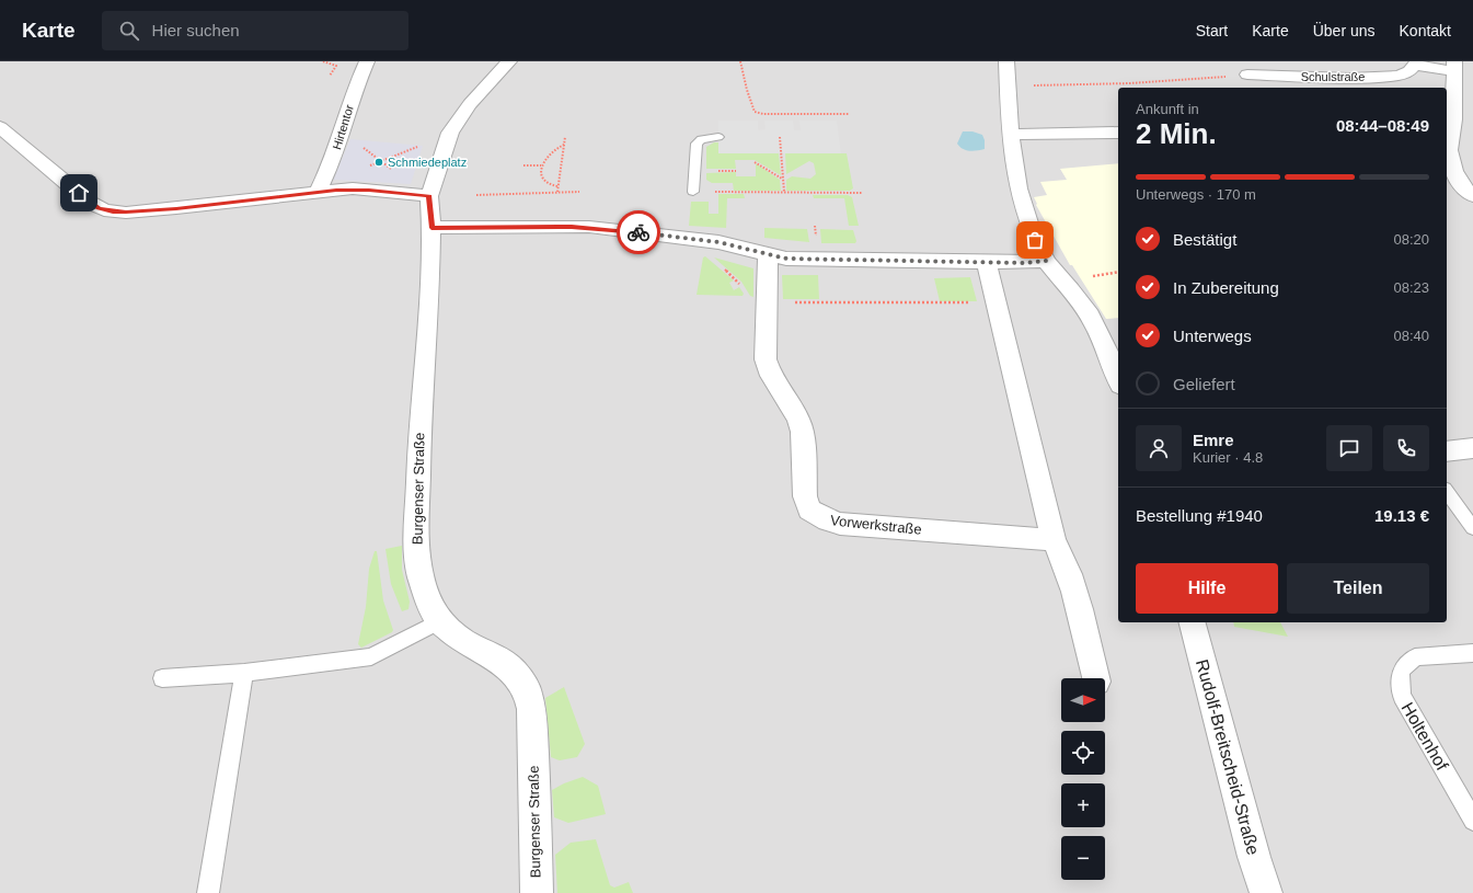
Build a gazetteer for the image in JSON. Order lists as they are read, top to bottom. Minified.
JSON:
{"streets":{"street":["Schulstraße","Hirtentor","Burgenser Straße","Vorwerkstraße","Rudolf-Breitscheid-Straße"],"lane":["Holtenhof"]},"places":["Schmiedeplatz"],"north":"right","page":{"header":"Karte","search":"Hier suchen","nav":["Start","Karte","Über uns","Kontakt"],"heading":["2 Min.","Ankunft in","08:44–08:49"],"panel":["Emre","Kurier · 4.8","Bestellung #1940","19.13 €"],"bar":"Unterwegs · 170 m","list":[["Bestätigt","08:20"],["In Zubereitung","08:23"],["Unterwegs","08:40"],"Geliefert"],"buttons":["Hilfe","Teilen"],"map_buttons":["+","−"]}}
